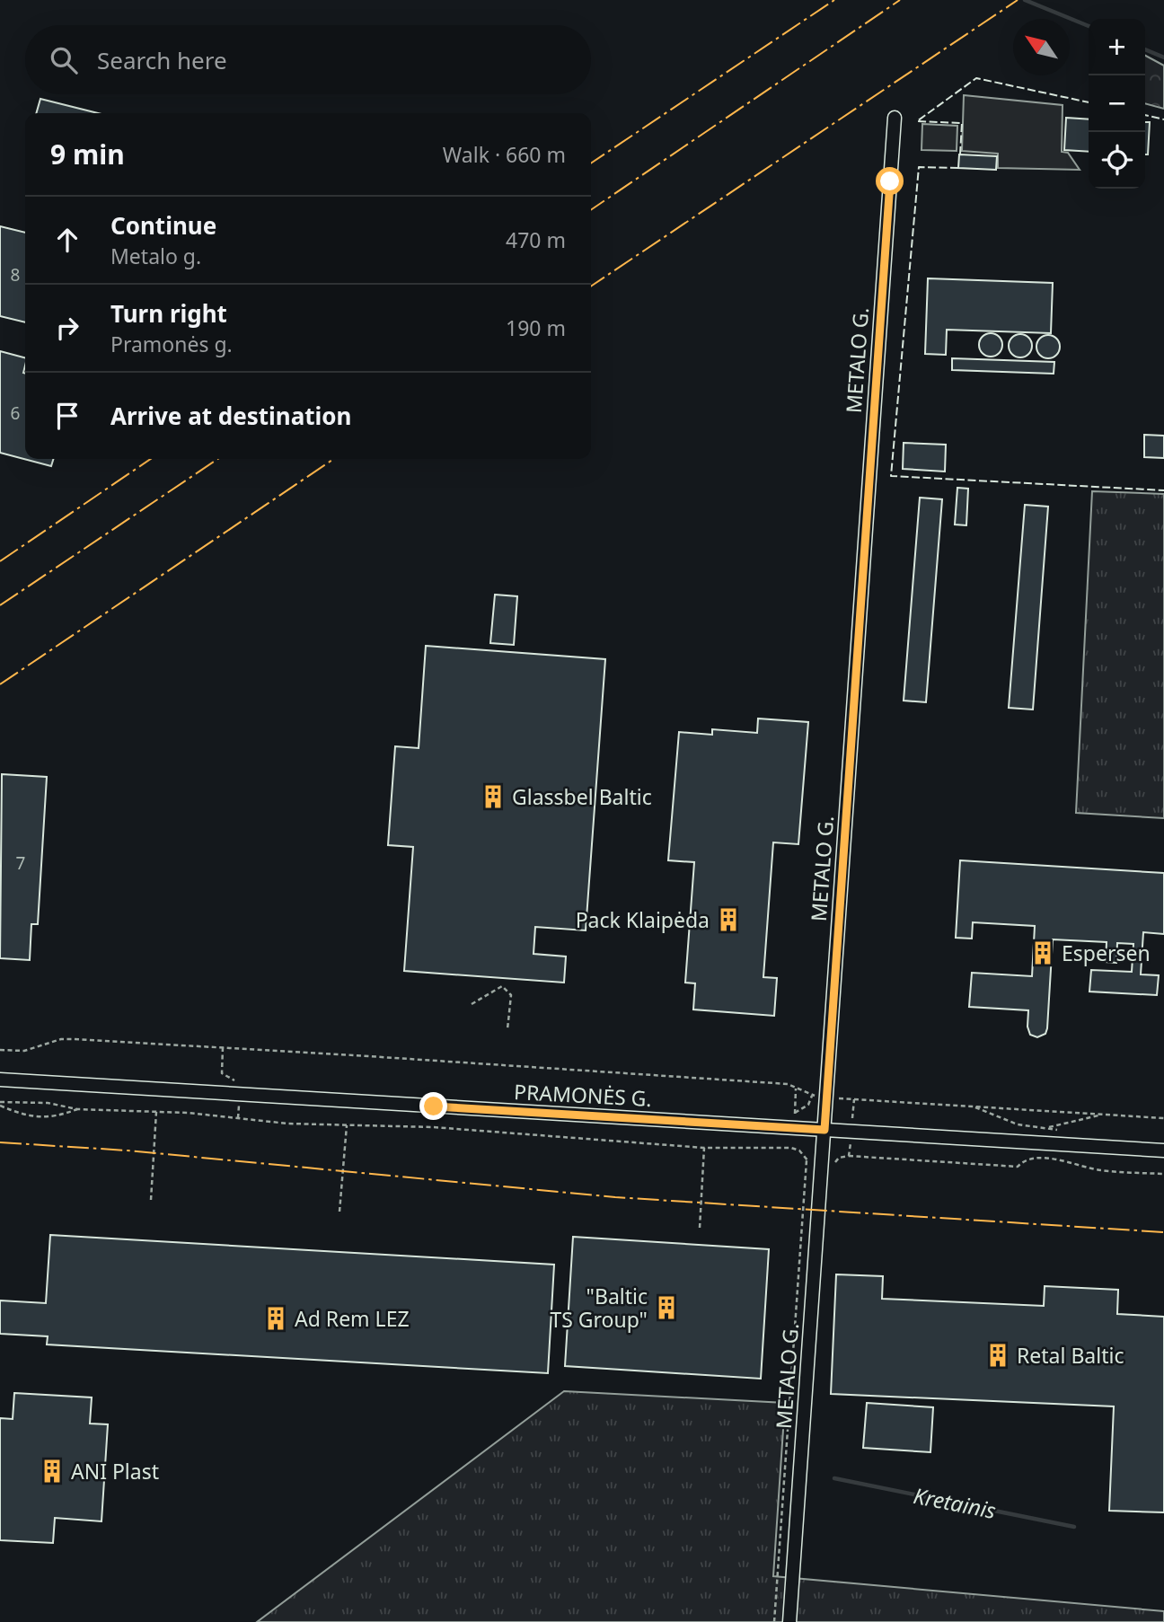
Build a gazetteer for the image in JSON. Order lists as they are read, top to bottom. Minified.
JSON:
{"streets":{"street":["METALO G.","PRAMONĖS G."]},"crossings":[["METALO G.","PRAMONĖS G."]],"water":["Kretainis"],"places":{"building":["Glassbel Baltic","Pack Klaipėda","Espersen","\"Baltic TS Group\"","Ad Rem LEZ","Retal Baltic","ANI Plast"]},"house_numbers":["8","6","7"],"north":"top left","page":{"map_buttons":["+","−"],"search":"Search here","heading":["9 min","Walk · 660 m"],"list":[["Continue","Metalo g.","470 m"],["Turn right","Pramonės g.","190 m"],"Arrive at destination"]}}
